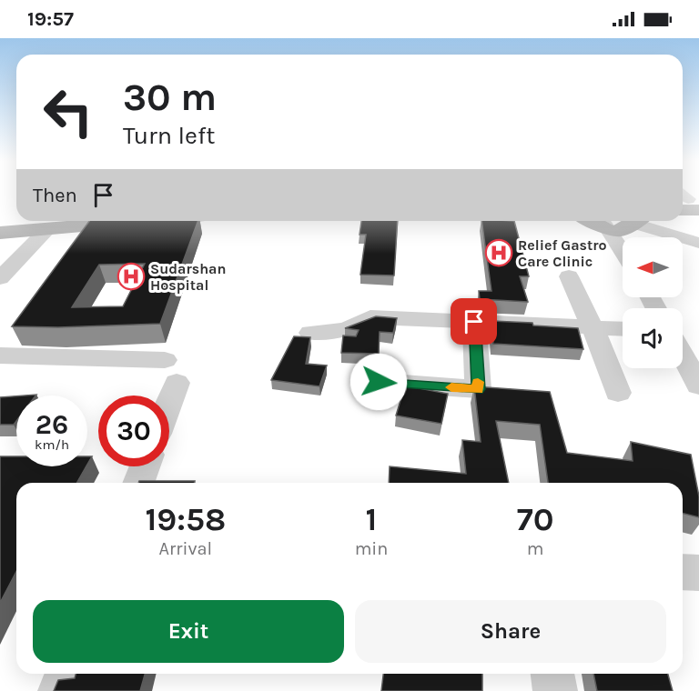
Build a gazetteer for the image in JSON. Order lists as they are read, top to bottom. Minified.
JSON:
{"places":{"hospital":["Relief Gastro Care Clinic","Sudarshan Hospital"]},"north":"left","page":{"status":"19:57","turn":["30 m","Turn left"],"then":"Then","speed":"26 km/h","limit":"30","eta":["19:58","Arrival","1","min","70","m"],"buttons":["Exit","Share"]}}
